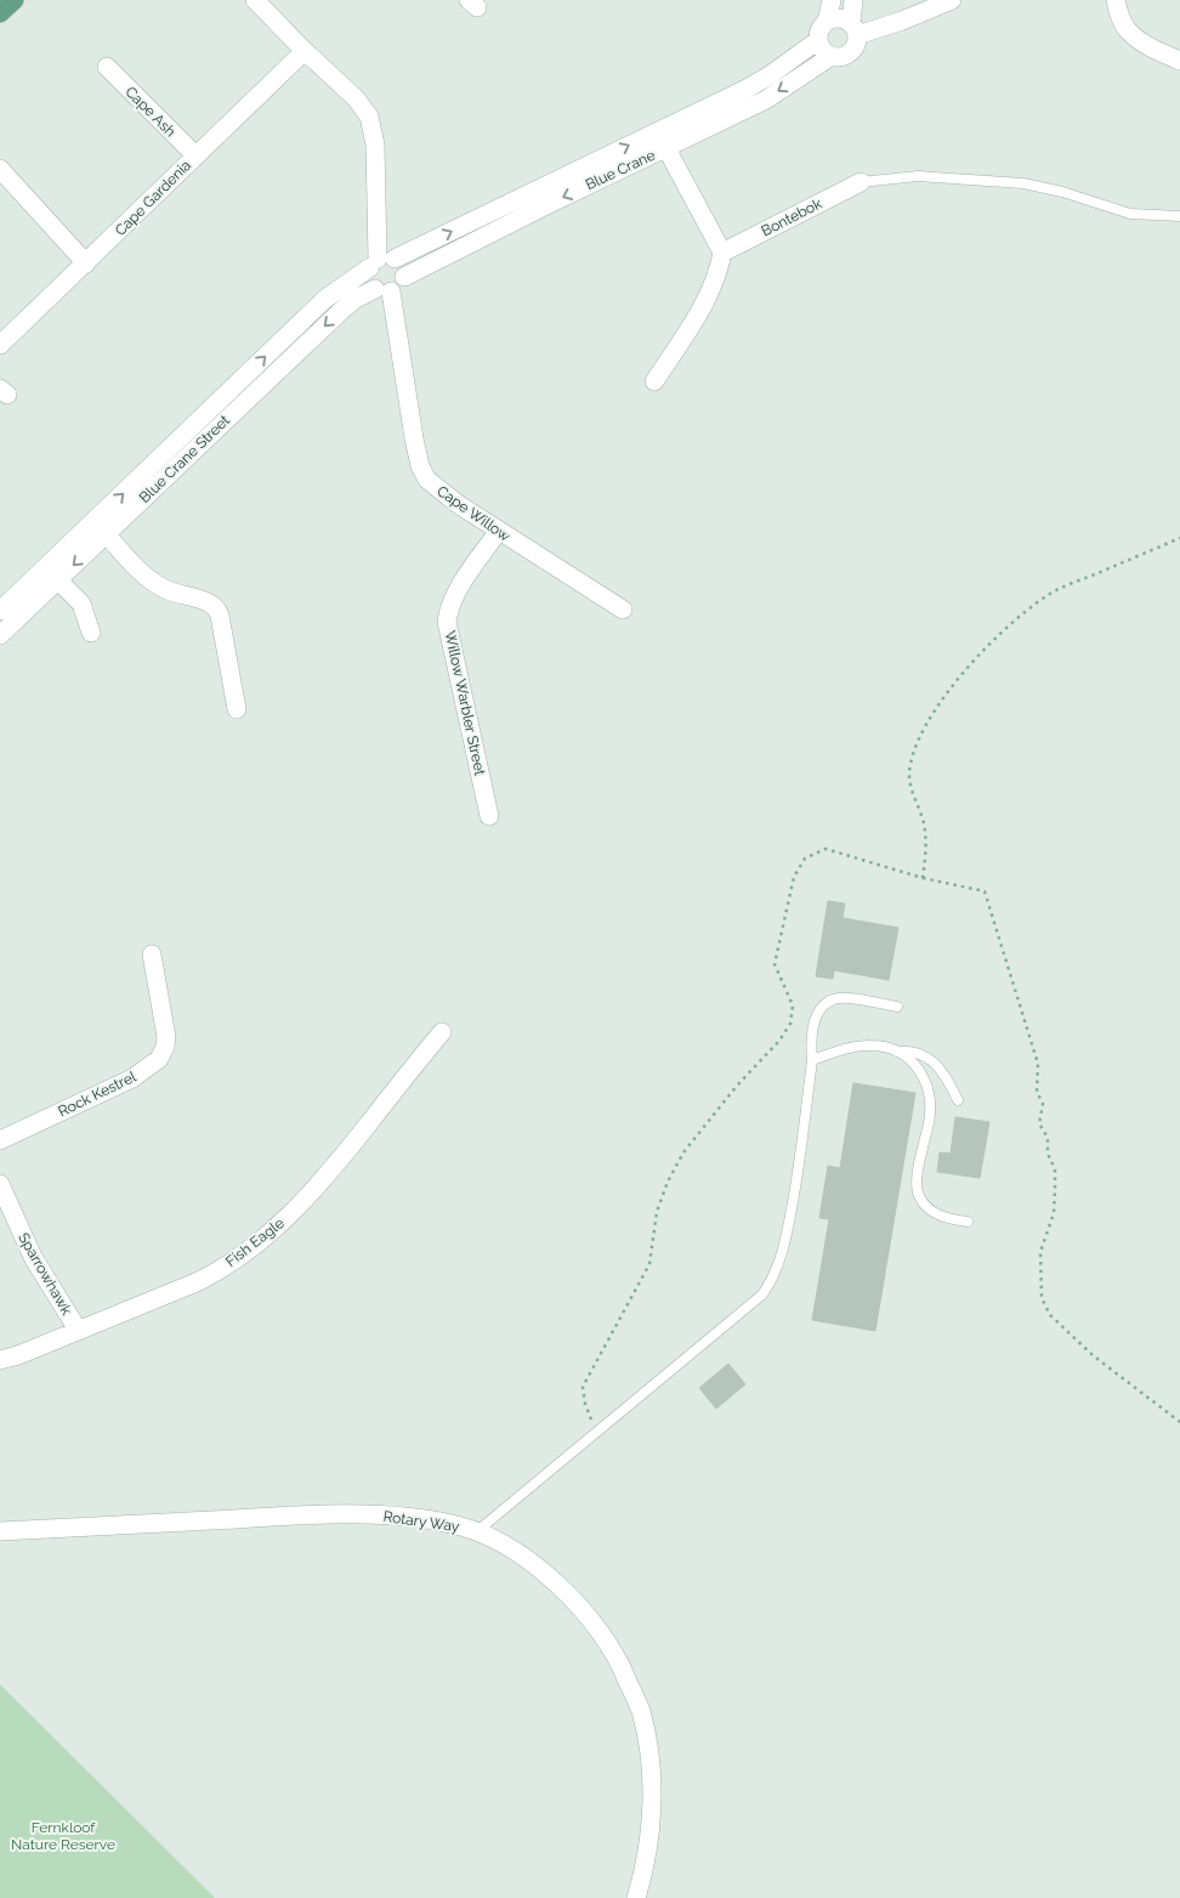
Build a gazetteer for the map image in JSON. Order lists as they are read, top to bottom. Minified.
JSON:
{"streets":{"street":["Cape Ash","Blue Crane","Cape Gardenia","Bontebok","Blue Crane Street","Cape Willow","Willow Warbler Street","Rock Kestrel","Fish Eagle","Sparrowhawk","Rotary Way"]},"crossings":[["Cape Ash","Cape Gardenia"],["Blue Crane","Blue Crane Street"],["Blue Crane","Cape Willow"],["Blue Crane Street","Cape Willow"],["Cape Willow","Willow Warbler Street"],["Fish Eagle","Sparrowhawk"]],"parks":["Fernkloof Nature Reserve"]}
